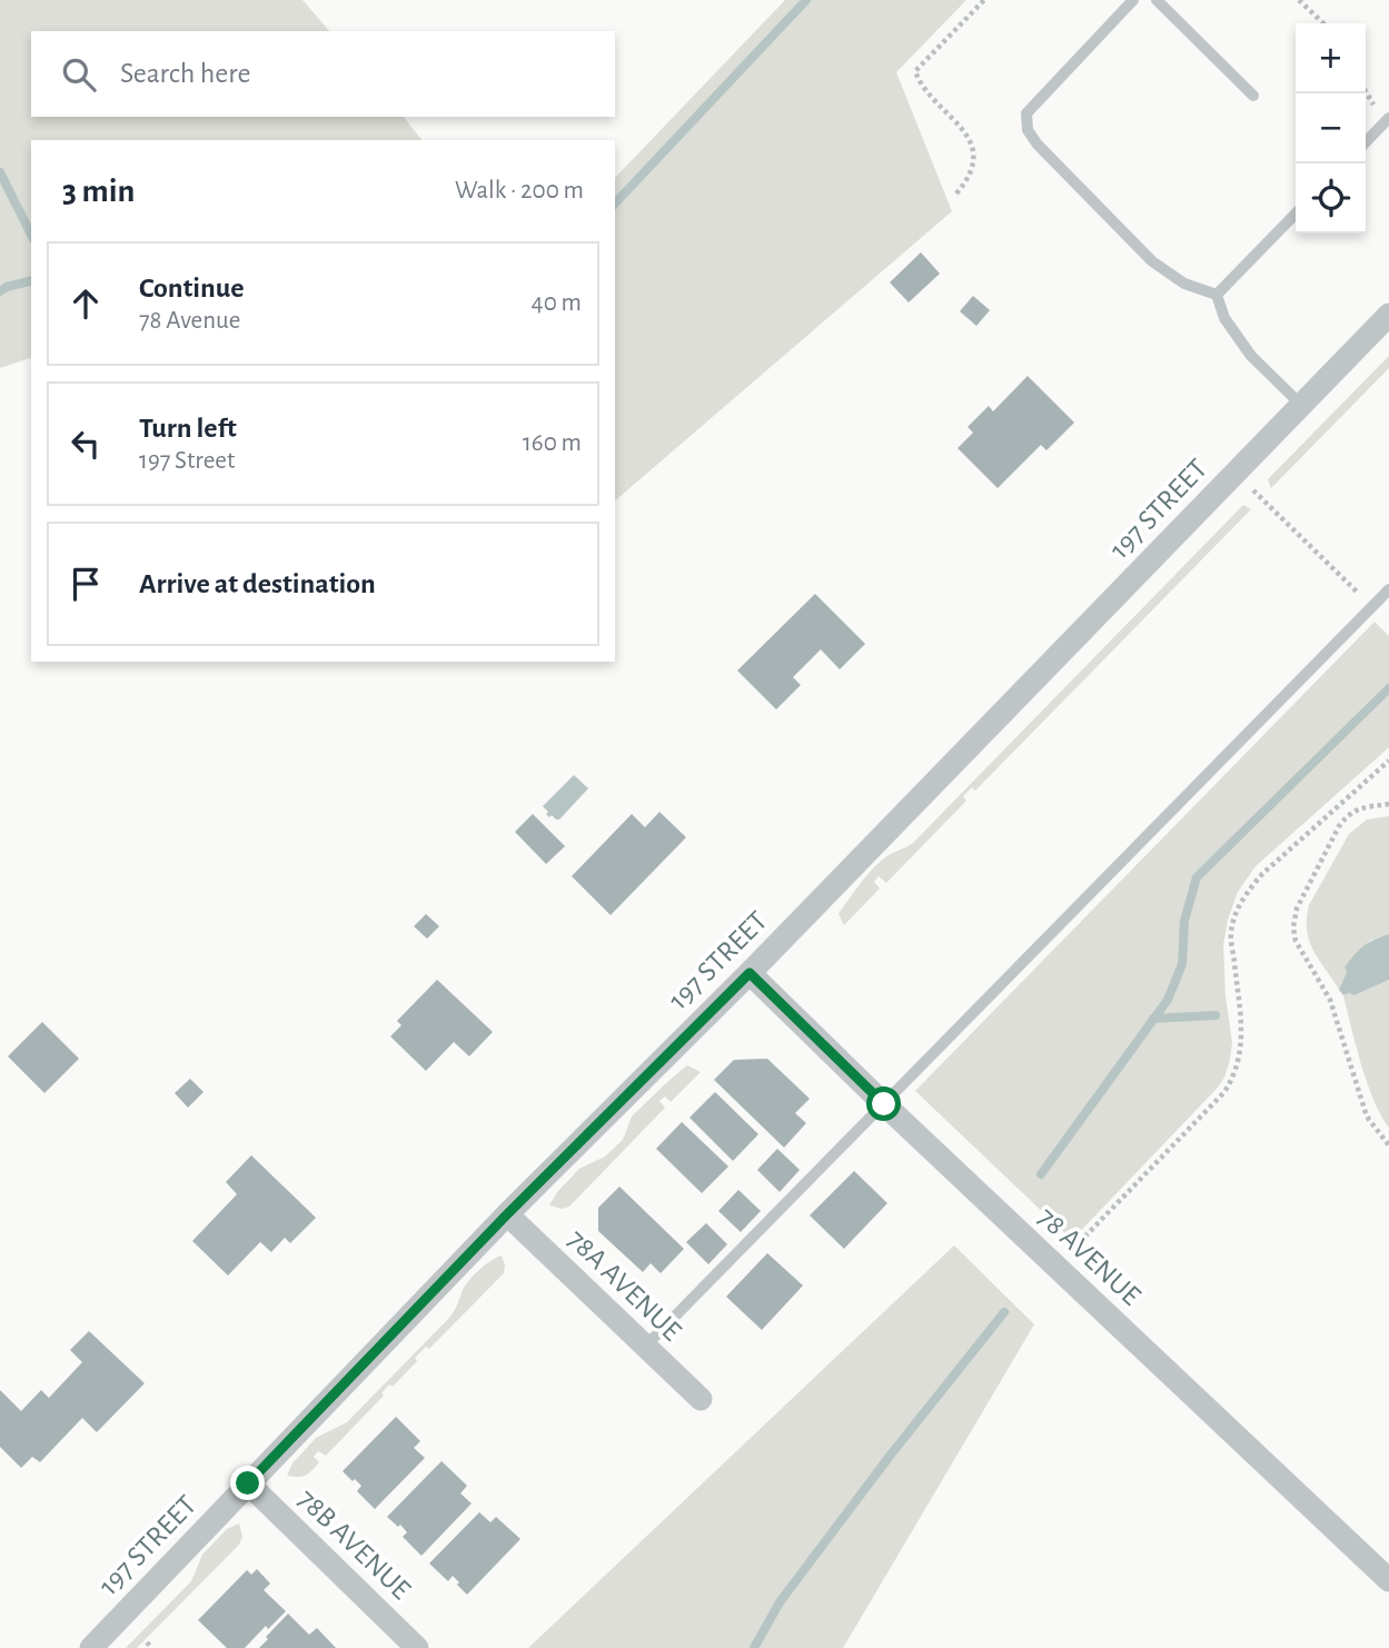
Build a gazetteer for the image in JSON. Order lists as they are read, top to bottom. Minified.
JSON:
{"streets":{"street":["197 STREET","78 AVENUE","78A AVENUE","78B AVENUE"]},"crossings":[["197 STREET","78 AVENUE"],["197 STREET","78A AVENUE"],["197 STREET","78B AVENUE"]],"page":{"map_buttons":["+","−"],"search":"Search here","heading":["3 min","Walk · 200 m"],"list":[["Continue","78 Avenue","40 m"],["Turn left","197 Street","160 m"],"Arrive at destination"]}}
